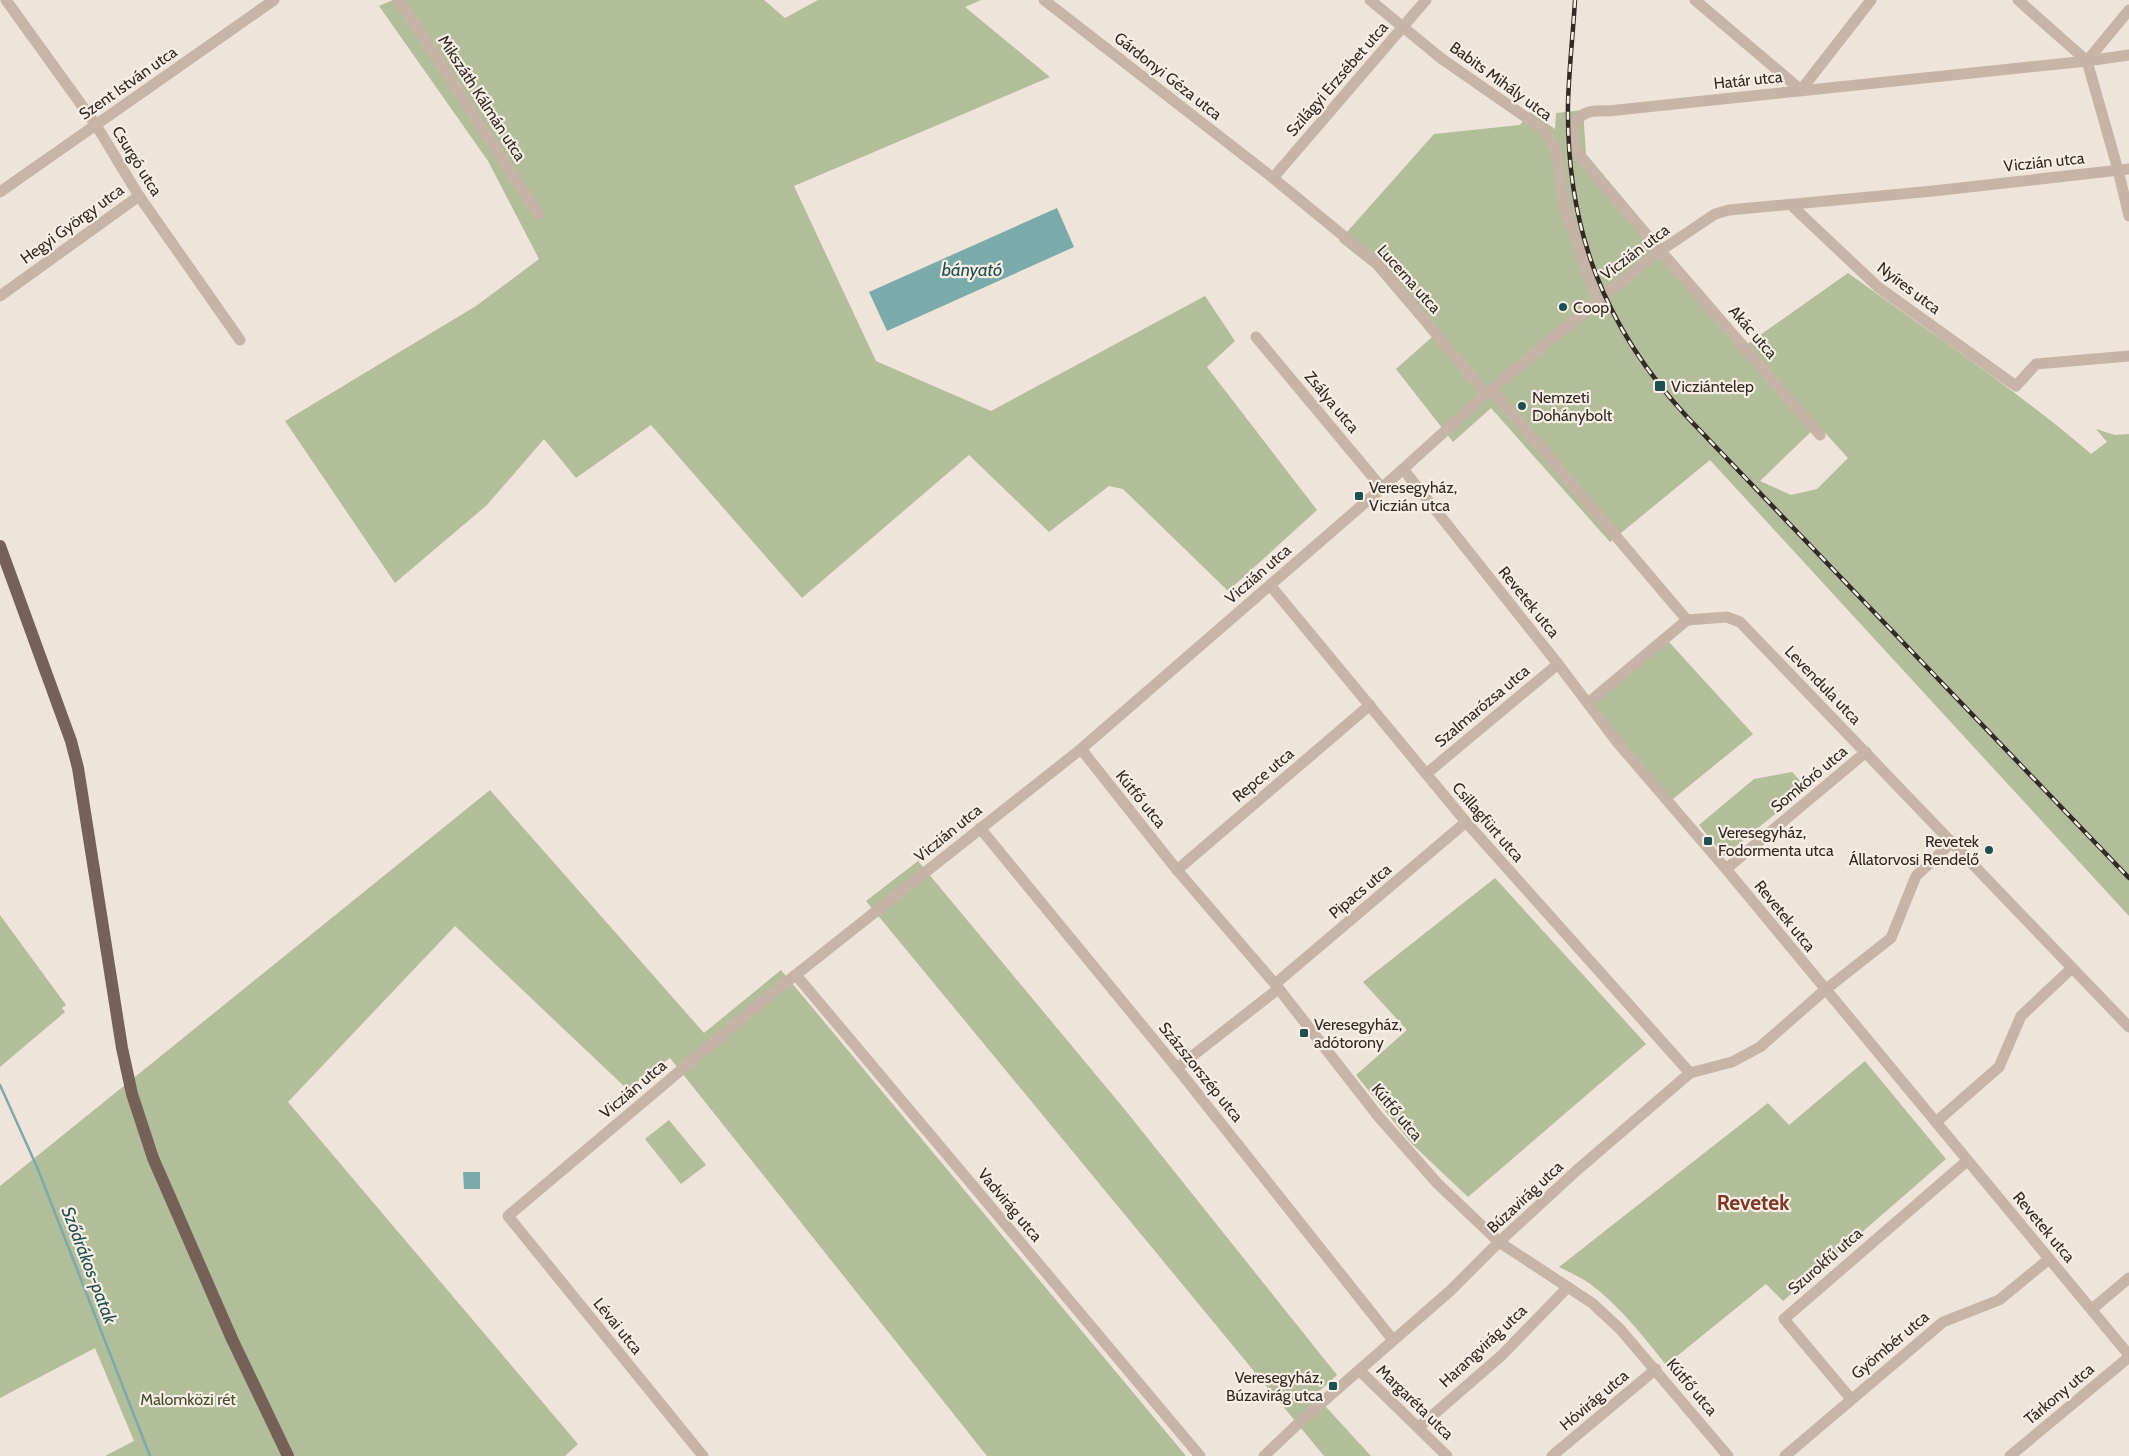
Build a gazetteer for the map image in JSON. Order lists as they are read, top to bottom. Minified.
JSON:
{"streets":{"street":["Gárdonyi Géza utca","Szilágyi Erzsébet utca","Határ utca","Babits Mihály utca","Szent István utca","Mikszáth Kálmán utca","Csurgó utca","Viczián utca","Hegyi György utca","Lucerna utca","Nyíres utca","Akác utca","Zsálya utca","Revetek utca","Levendula utca","Szalmarózsa utca","Repce utca","Somkóró utca","Kútfő utca","Csillagfürt utca","Pipacs utca","Százszorszép utca","Búzavirág utca","Vadvirág utca","Szurokfű utca","Lévai utca","Gyömbér utca","Harangvirág utca","Tárkony utca","Hóvirág utca","Margaréta utca"]},"crossings":[["Gárdonyi Géza utca","Szilágyi Erzsébet utca"],["Gárdonyi Géza utca","Lucerna utca"],["Szilágyi Erzsébet utca","Babits Mihály utca"],["Szilágyi Erzsébet utca","Lucerna utca"],["Határ utca","Viczián utca"],["Határ utca","Akác utca"],["Babits Mihály utca","Viczián utca"],["Szent István utca","Csurgó utca"],["Csurgó utca","Hegyi György utca"],["Viczián utca","Lucerna utca"],["Viczián utca","Nyíres utca"],["Viczián utca","Akác utca"],["Viczián utca","Zsálya utca"],["Viczián utca","Revetek utca"],["Viczián utca","Kútfő utca"],["Viczián utca","Csillagfürt utca"],["Viczián utca","Százszorszép utca"],["Viczián utca","Vadvirág utca"],["Viczián utca","Lévai utca"],["Revetek utca","Szalmarózsa utca"],["Revetek utca","Somkóró utca"],["Revetek utca","Búzavirág utca"],["Revetek utca","Szurokfű utca"],["Revetek utca","Gyömbér utca"],["Revetek utca","Tárkony utca"],["Levendula utca","Somkóró utca"],["Levendula utca","Búzavirág utca"],["Szalmarózsa utca","Csillagfürt utca"],["Repce utca","Kútfő utca"],["Repce utca","Csillagfürt utca"],["Kútfő utca","Pipacs utca"],["Kútfő utca","Búzavirág utca"],["Kútfő utca","Harangvirág utca"],["Kútfő utca","Hóvirág utca"],["Csillagfürt utca","Pipacs utca"],["Csillagfürt utca","Búzavirág utca"],["Pipacs utca","Százszorszép utca"],["Százszorszép utca","Búzavirág utca"],["Búzavirág utca","Margaréta utca"],["Szurokfű utca","Gyömbér utca"],["Harangvirág utca","Margaréta utca"]],"districts":["Revetek"],"water":["bányató","Sződrákos-patak"],"parks":["Malomközi rét"],"places":{"other":["Coop","Nemzeti Dohánybolt","Revetek Állatorvosi Rendelő"],"transit":["Vicziántelep","Veresegyház, Viczián utca","Veresegyház, Fodormenta utca","Veresegyház, adótorony","Veresegyház, Búzavirág utca"]}}
